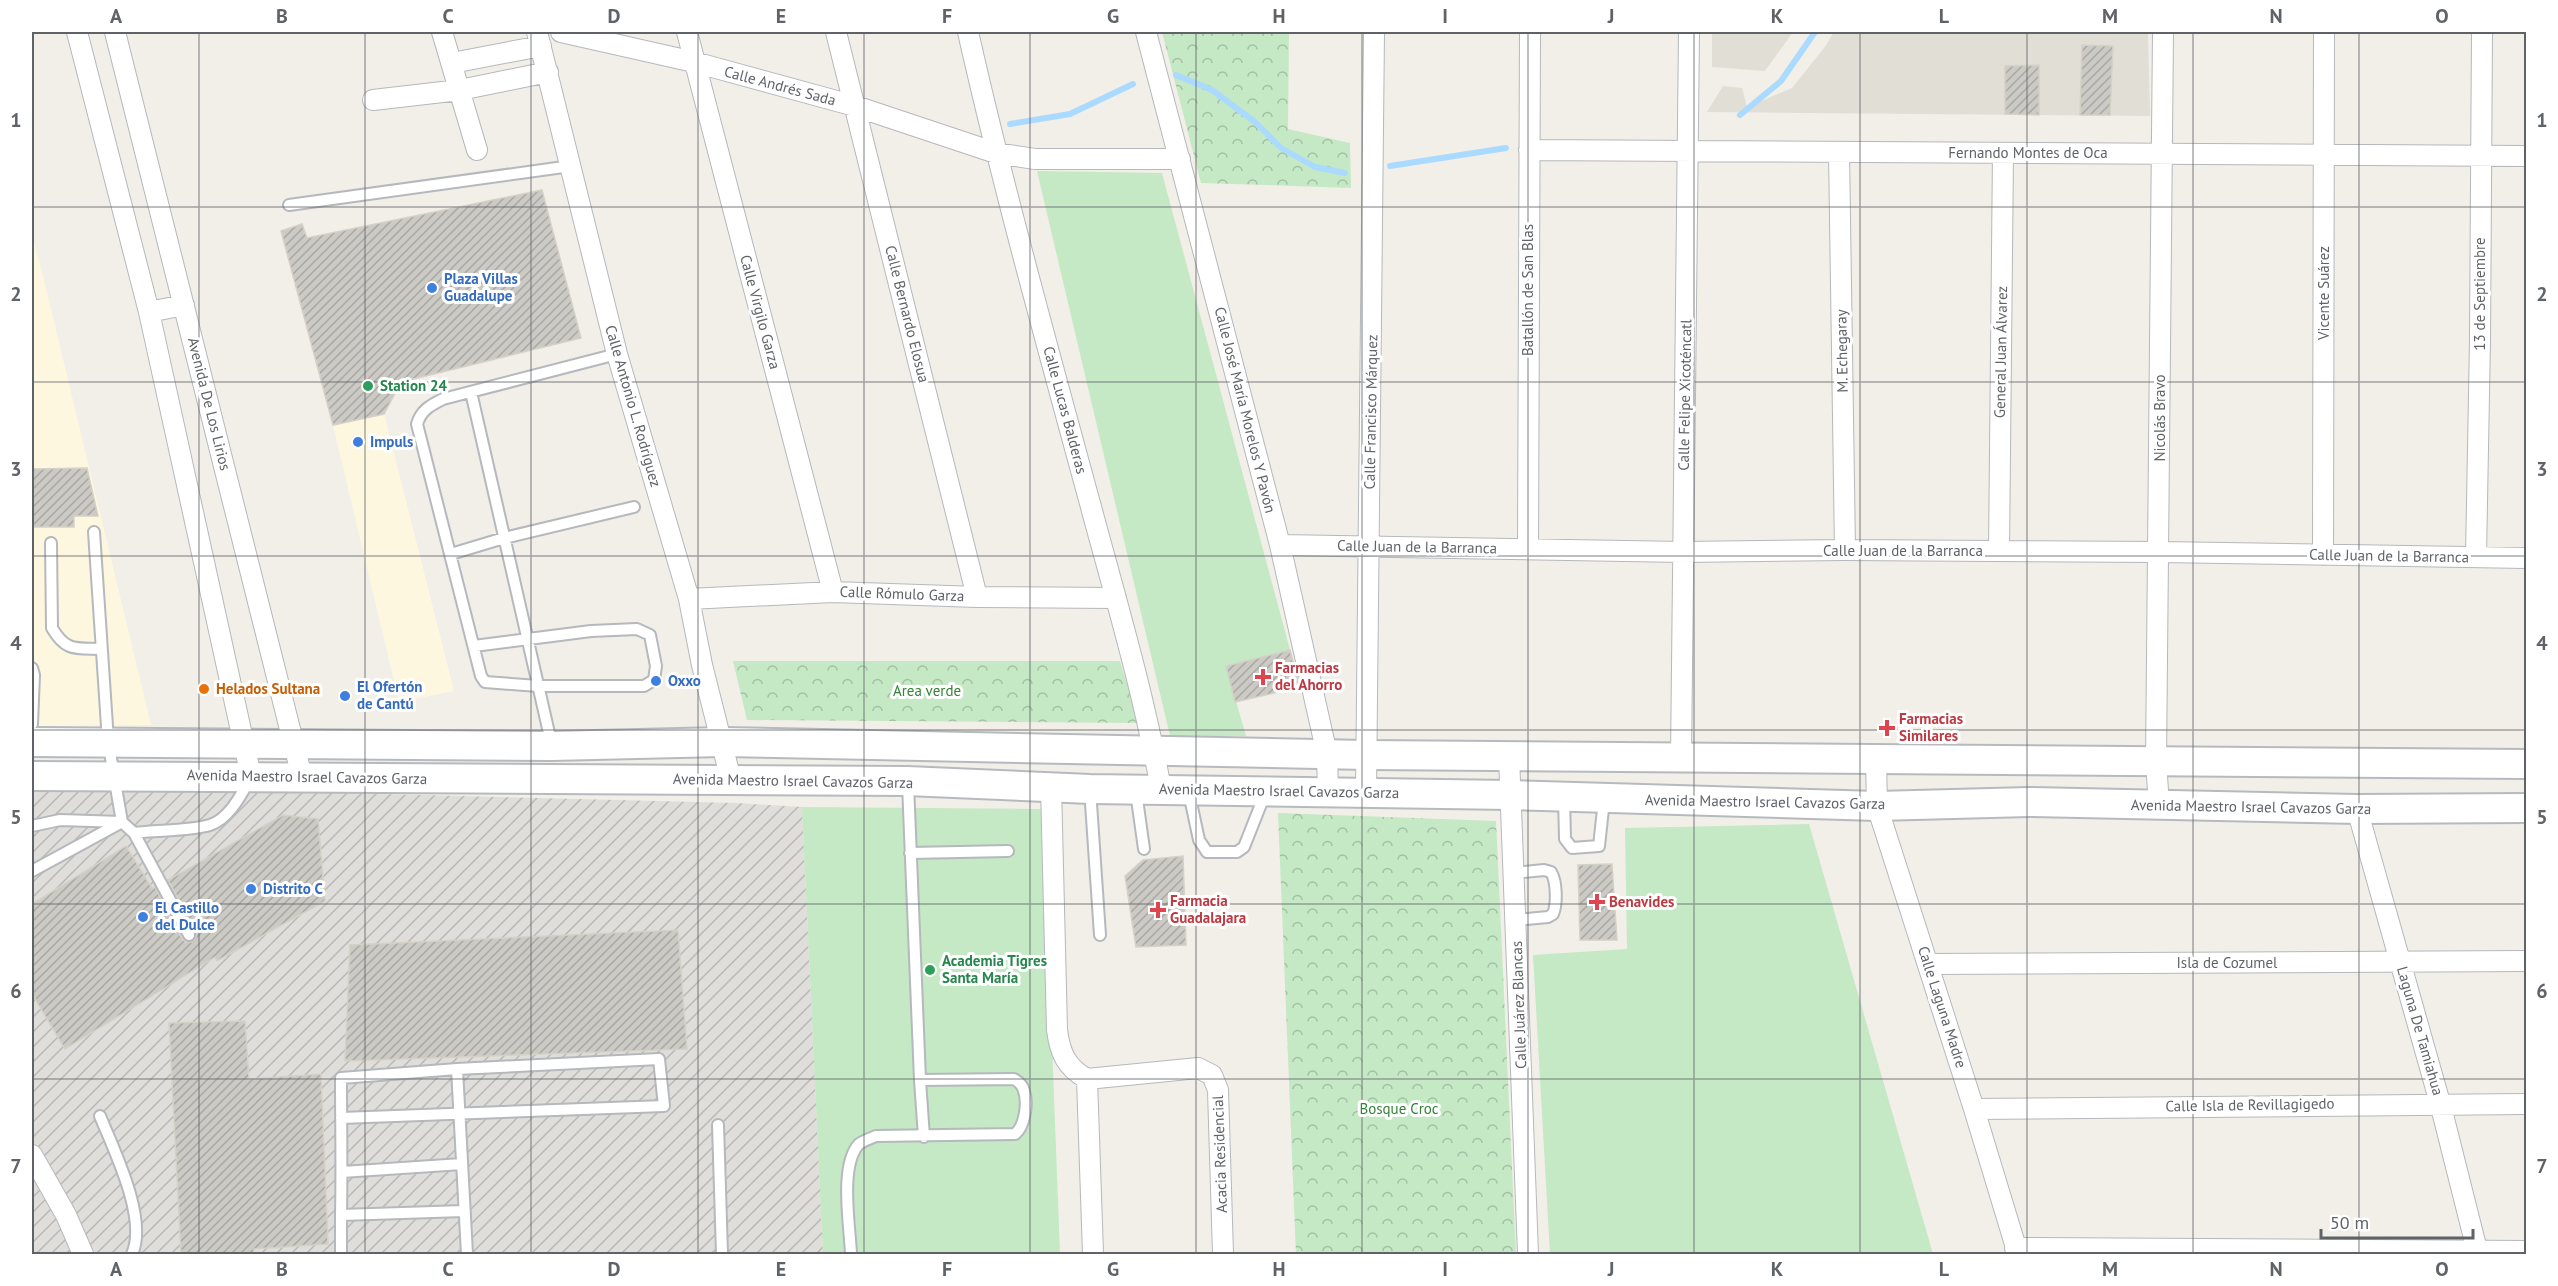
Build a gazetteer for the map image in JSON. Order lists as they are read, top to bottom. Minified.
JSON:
{"streets":{"main road":["Avenida Maestro Israel Cavazos Garza"],"street":["Calle Andrés Sada","Fernando Montes de Oca","Batallón de San Blas","Vicente Suárez","13 de Septiembre","Calle Virgilo Garza","Calle Bernardo Elosua","M. Echegaray","General Juan Álvarez","Calle Felipe Xicoténcatl","Avenida De Los Lirios","Calle Antonio L. Rodríguez","Calle Lucas Balderas","Calle José María Morelos Y Pavón","Calle Francisco Márquez","Nicolás Bravo","Calle Juan de la Barranca","Calle Rómulo Garza","Isla de Cozumel","Calle Juárez Blancas","Calle Laguna Madre","Laguna De Tamiahua","Calle Isla de Revillagigedo","Acacia Residencial"]},"crossings":[["Calle Andrés Sada","Calle Virgilo Garza"],["Calle Andrés Sada","Calle Bernardo Elosua"],["Calle Andrés Sada","Calle Lucas Balderas"],["Calle Andrés Sada","Calle José María Morelos Y Pavón"],["Fernando Montes de Oca","Batallón de San Blas"],["Fernando Montes de Oca","Vicente Suárez"],["Fernando Montes de Oca","13 de Septiembre"],["Fernando Montes de Oca","M. Echegaray"],["Fernando Montes de Oca","General Juan Álvarez"],["Fernando Montes de Oca","Calle Felipe Xicoténcatl"],["Fernando Montes de Oca","Nicolás Bravo"],["Batallón de San Blas","Calle Juan de la Barranca"],["Vicente Suárez","Calle Juan de la Barranca"],["13 de Septiembre","Calle Juan de la Barranca"],["Calle Virgilo Garza","Calle Rómulo Garza"],["Calle Bernardo Elosua","Calle Rómulo Garza"],["M. Echegaray","Calle Juan de la Barranca"],["General Juan Álvarez","Calle Juan de la Barranca"],["Calle Felipe Xicoténcatl","Calle Juan de la Barranca"],["Avenida De Los Lirios","Avenida Maestro Israel Cavazos Garza"],["Calle Antonio L. Rodríguez","Calle Rómulo Garza"],["Calle Antonio L. Rodríguez","Avenida Maestro Israel Cavazos Garza"],["Calle Lucas Balderas","Calle Rómulo Garza"],["Calle Lucas Balderas","Avenida Maestro Israel Cavazos Garza"],["Calle José María Morelos Y Pavón","Calle Juan de la Barranca"],["Calle José María Morelos Y Pavón","Avenida Maestro Israel Cavazos Garza"],["Calle Francisco Márquez","Calle Juan de la Barranca"],["Calle Francisco Márquez","Avenida Maestro Israel Cavazos Garza"],["Nicolás Bravo","Calle Juan de la Barranca"],["Nicolás Bravo","Avenida Maestro Israel Cavazos Garza"],["Avenida Maestro Israel Cavazos Garza","Calle Juárez Blancas"],["Avenida Maestro Israel Cavazos Garza","Calle Laguna Madre"],["Avenida Maestro Israel Cavazos Garza","Laguna De Tamiahua"],["Isla de Cozumel","Calle Laguna Madre"],["Isla de Cozumel","Laguna De Tamiahua"],["Calle Laguna Madre","Calle Isla de Revillagigedo"],["Laguna De Tamiahua","Calle Isla de Revillagigedo"]],"parks":["Area verde","Bosque Croc"],"places":{"other":["Plaza Villas Guadalupe","Station 24","Impuls","Oxxo","Helados Sultana","El Ofertón de Cantú","Distrito C","El Castillo del Dulce","Academia Tigres Santa María"],"health":["Farmacias del Ahorro","Farmacias Similares","Benavides","Farmacia Guadalajara"]},"scale_bar":"50 m","grid":{"columns":["A","B","C","D","E","F","G","H","I","J","K","L","M","N","O"],"rows":["1","2","3","4","5","6","7"]}}
